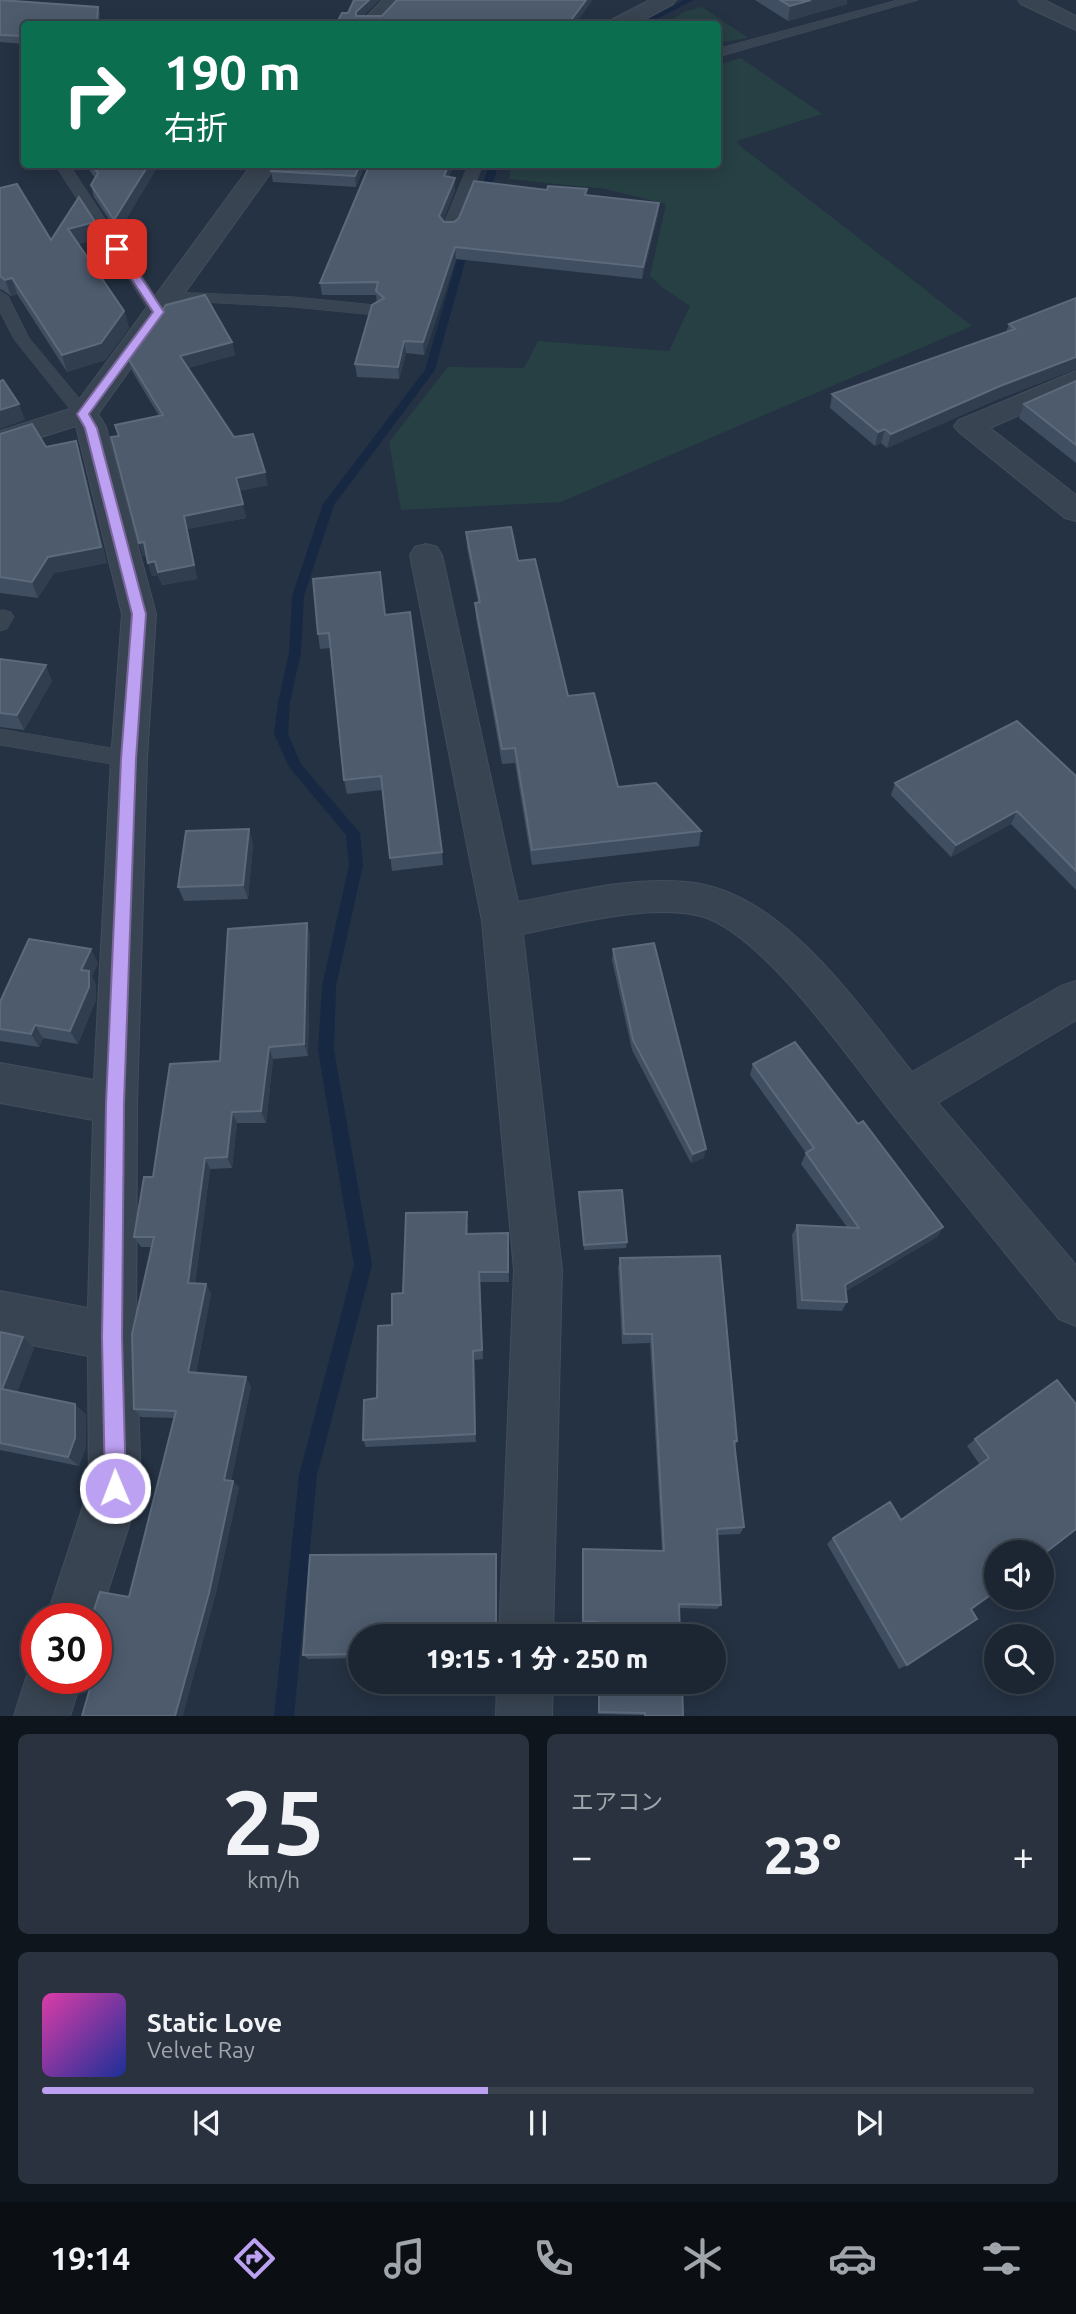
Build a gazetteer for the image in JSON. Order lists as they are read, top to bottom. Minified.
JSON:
{"page":{"turn":["190 m","右折"],"limit":"30","trip":"19:15 · 1 分 · 250 m","tile":[["25","km/h"],"エアコン"],"heat":["−","23°","+"],"song":["Static Love","Velvet Ray"],"tabs":"19:14"}}
